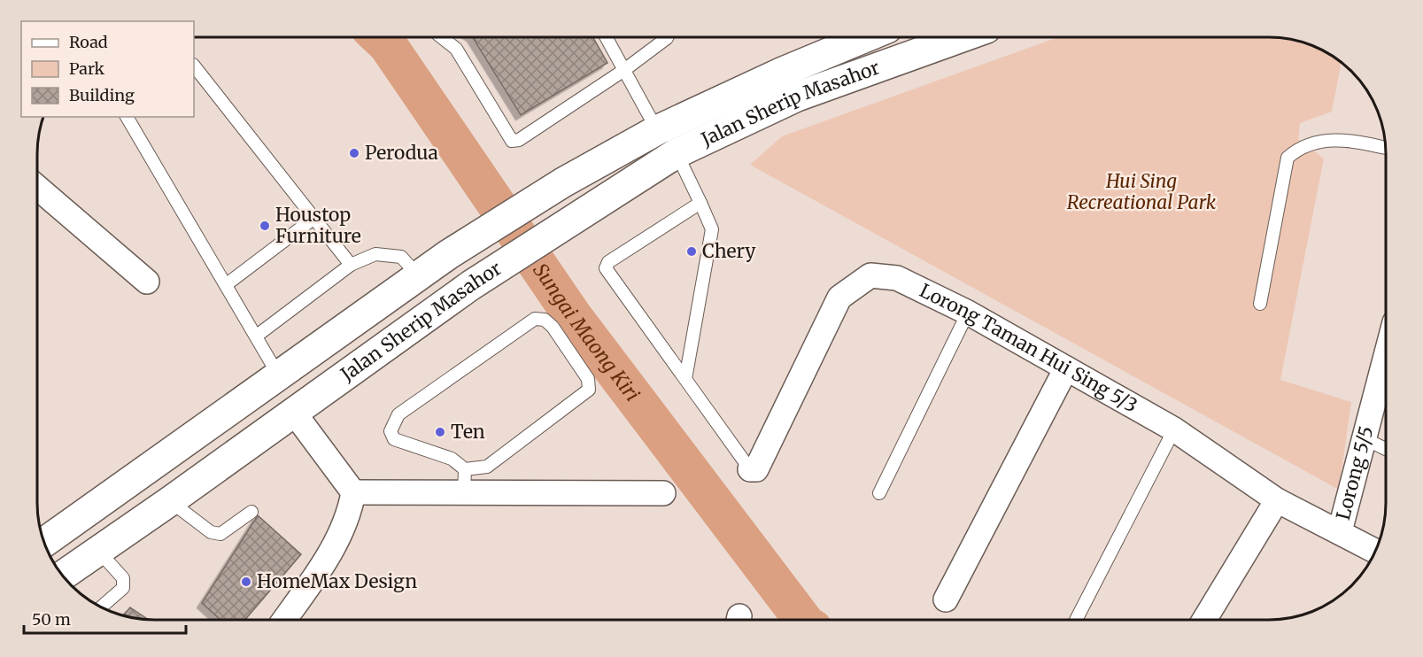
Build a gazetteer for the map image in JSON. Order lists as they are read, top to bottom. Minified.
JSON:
{"streets":{"main road":["Jalan Sherip Masahor"],"street":["Lorong Taman Hui Sing 5/3","Lorong 5/5"]},"crossings":[["Lorong Taman Hui Sing 5/3","Lorong 5/5"]],"water":["Sungai Maong Kiri"],"parks":["Hui Sing Recreational Park"],"places":["Perodua","Houstop Furniture","Chery","Ten","HomeMax Design"],"legend":["Road","Park","Building"],"scale_bar":"50 m"}
